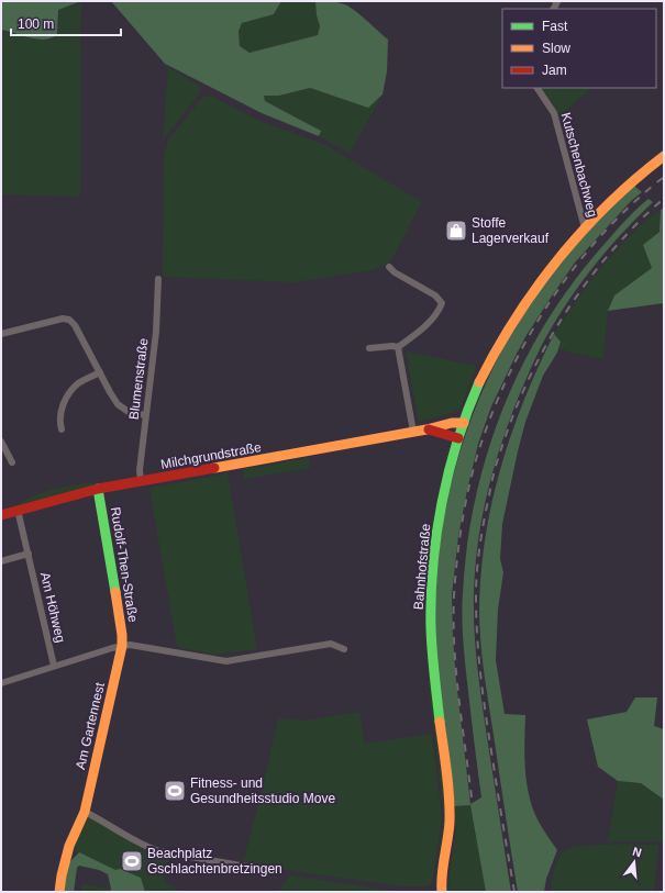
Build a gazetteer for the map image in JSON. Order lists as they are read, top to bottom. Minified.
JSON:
{"streets":{"street":["Kutschenbachweg","Blumenstraße","Milchgrundstraße","Rudolf-Then-Straße","Bahnhofstraße","Am Höhweg","Am Gartennest"]},"crossings":[["Kutschenbachweg","Bahnhofstraße"],["Blumenstraße","Milchgrundstraße"],["Milchgrundstraße","Rudolf-Then-Straße"],["Milchgrundstraße","Bahnhofstraße"],["Milchgrundstraße","Am Höhweg"],["Rudolf-Then-Straße","Am Gartennest"]],"places":{"shop":["Stoffe Lagerverkauf"],"sports":["Fitness- und Gesundheitsstudio Move","Beachplatz Gschlachtenbretzingen"]},"legend":["Fast","Slow","Jam"],"scale_bar":"100 m","north":"top"}
